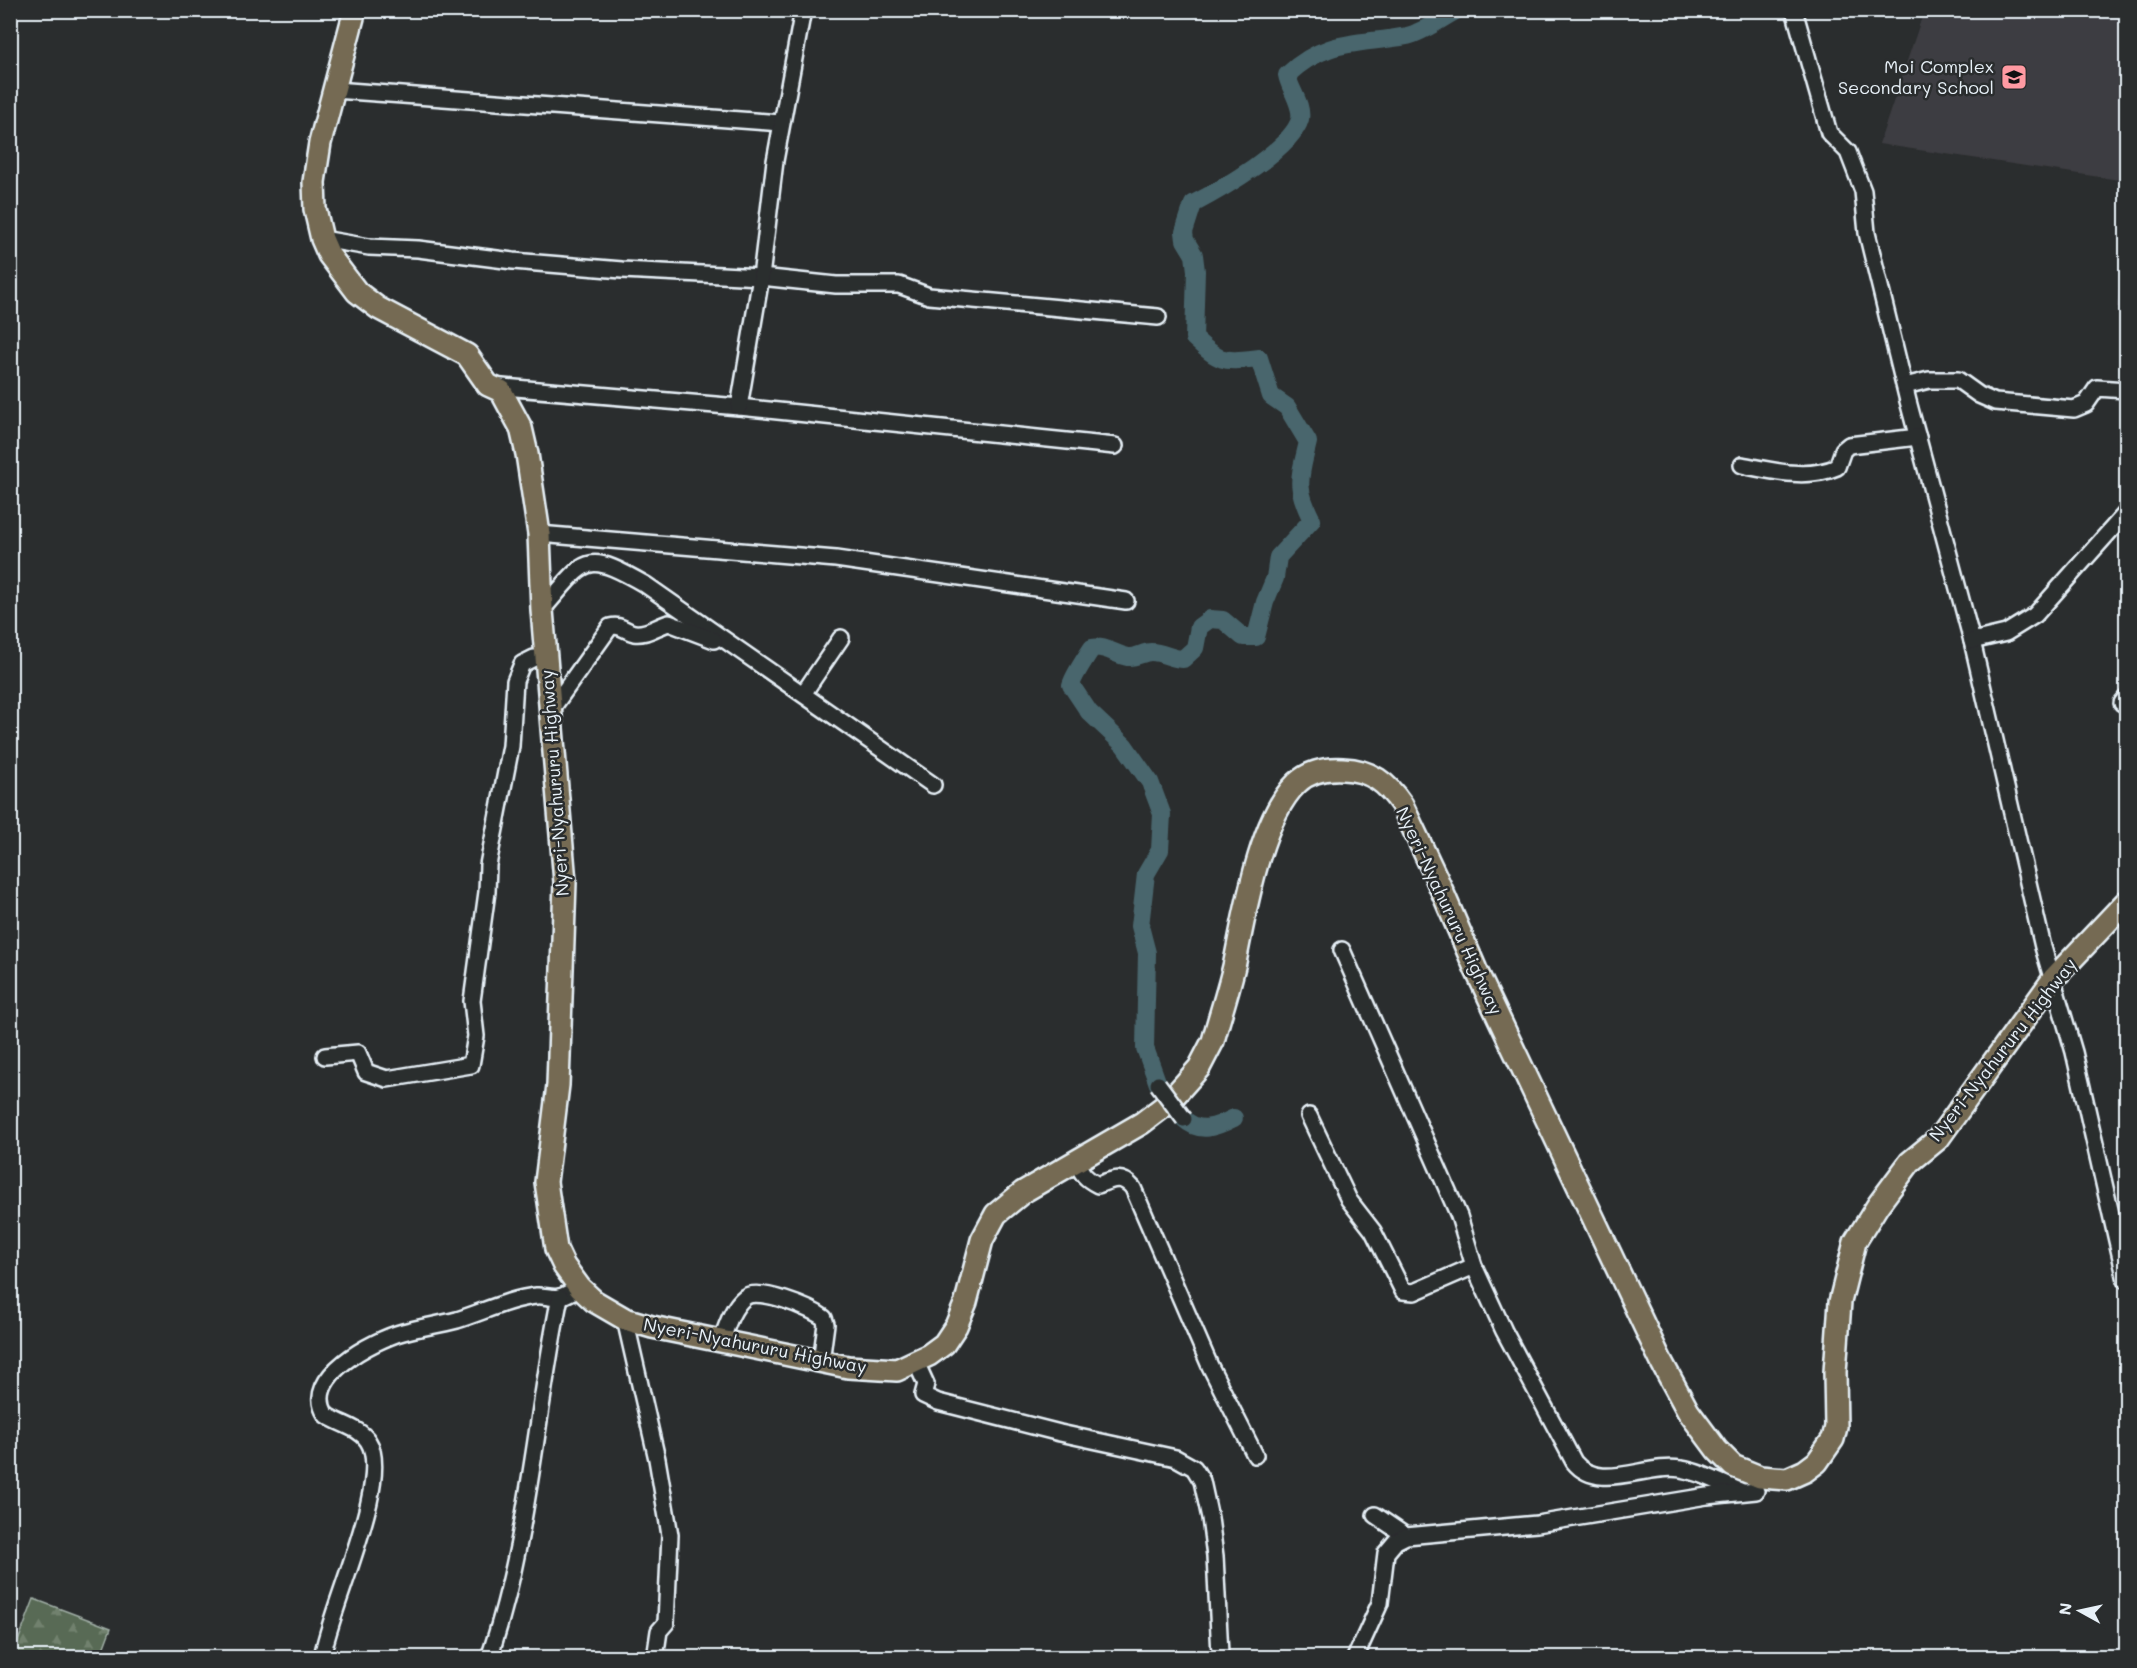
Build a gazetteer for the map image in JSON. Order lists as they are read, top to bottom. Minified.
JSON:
{"streets":{"highway":["Nyeri-Nyahururu Highway"]},"places":{"school or university":["Moi Complex Secondary School"]},"north":"left"}
